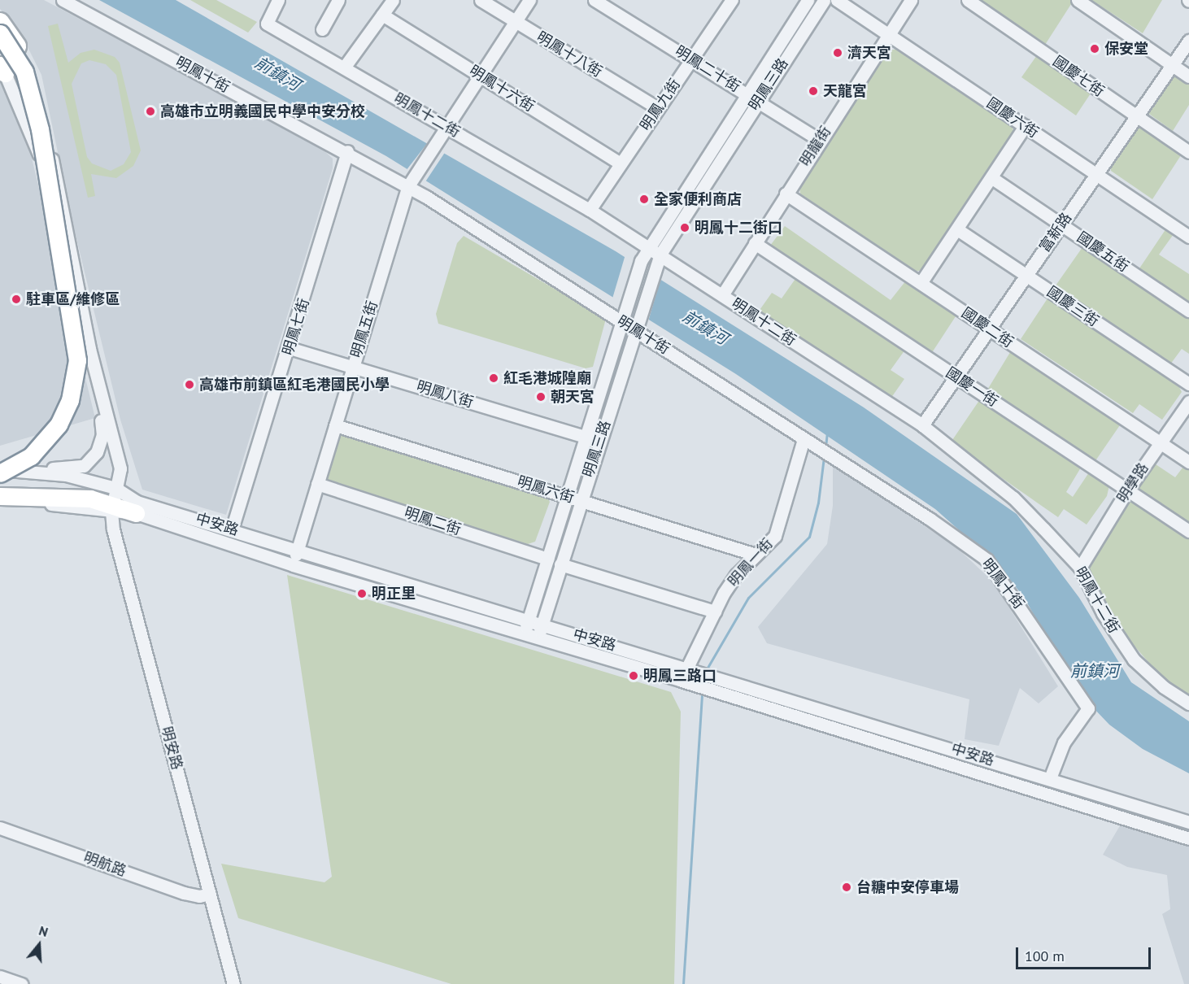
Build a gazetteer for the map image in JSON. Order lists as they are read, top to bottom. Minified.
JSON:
{"streets":{"street":["明鳳十八街","明鳳二十街","明鳳十街","國慶七街","明鳳三路","明鳳十六街","明鳳九街","明鳳十二街","國慶六街","明龍街","富新路","國慶五街","國慶三街","明鳳七街","國慶二街","明鳳五街","國慶一街","明鳳八街","明學路","明鳳六街","明鳳二街","中安路","明鳳一街","明安路","明航路"]},"crossings":[["明鳳十八街","明鳳九街"],["明鳳十八街","明鳳五街"],["明鳳二十街","明鳳三路"],["明鳳二十街","明鳳九街"],["明鳳二十街","明龍街"],["明鳳十街","明鳳三路"],["明鳳十街","明鳳七街"],["明鳳十街","明鳳五街"],["明鳳十街","中安路"],["明鳳十街","明鳳一街"],["國慶七街","富新路"],["明鳳三路","明鳳十二街"],["明鳳三路","明鳳八街"],["明鳳三路","明鳳六街"],["明鳳三路","明鳳二街"],["明鳳三路","中安路"],["明鳳十六街","明鳳九街"],["明鳳十六街","明鳳五街"],["明鳳九街","明鳳十二街"],["明鳳十二街","明龍街"],["明鳳十二街","富新路"],["明鳳十二街","明鳳五街"],["明鳳十二街","明學路"],["國慶六街","明龍街"],["國慶六街","富新路"],["明龍街","國慶二街"],["明龍街","國慶一街"],["富新路","國慶五街"],["富新路","國慶三街"],["富新路","國慶二街"],["富新路","國慶一街"],["明鳳七街","明鳳八街"],["明鳳七街","中安路"],["國慶二街","明學路"],["明鳳五街","明鳳八街"],["明鳳五街","明鳳六街"],["明鳳五街","明鳳二街"],["明鳳五街","中安路"],["國慶一街","明學路"],["明鳳六街","明鳳一街"],["中安路","明鳳一街"],["明安路","明航路"]],"water":["前鎮河"],"places":["保安堂","濟天宮","天龍宮","高雄市立明義國民中學中安分校","全家便利商店","明鳳十二街口","駐車區/維修區","紅毛港城隍廟","高雄市前鎮區紅毛港國民小學","朝天宮","明正里","明鳳三路口","台糖中安停車場"],"scale_bar":"100 m","north":"top"}
